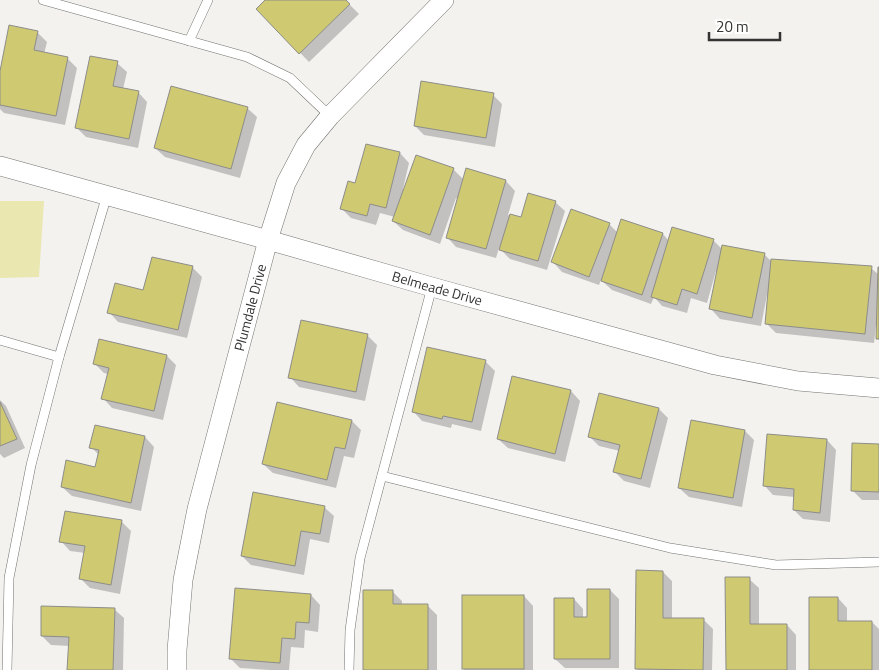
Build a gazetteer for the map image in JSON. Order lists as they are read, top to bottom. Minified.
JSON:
{"streets":{"street":["Belmeade Drive","Plumdale Drive"]},"crossings":[["Belmeade Drive","Plumdale Drive"]],"scale_bar":"20 m"}
